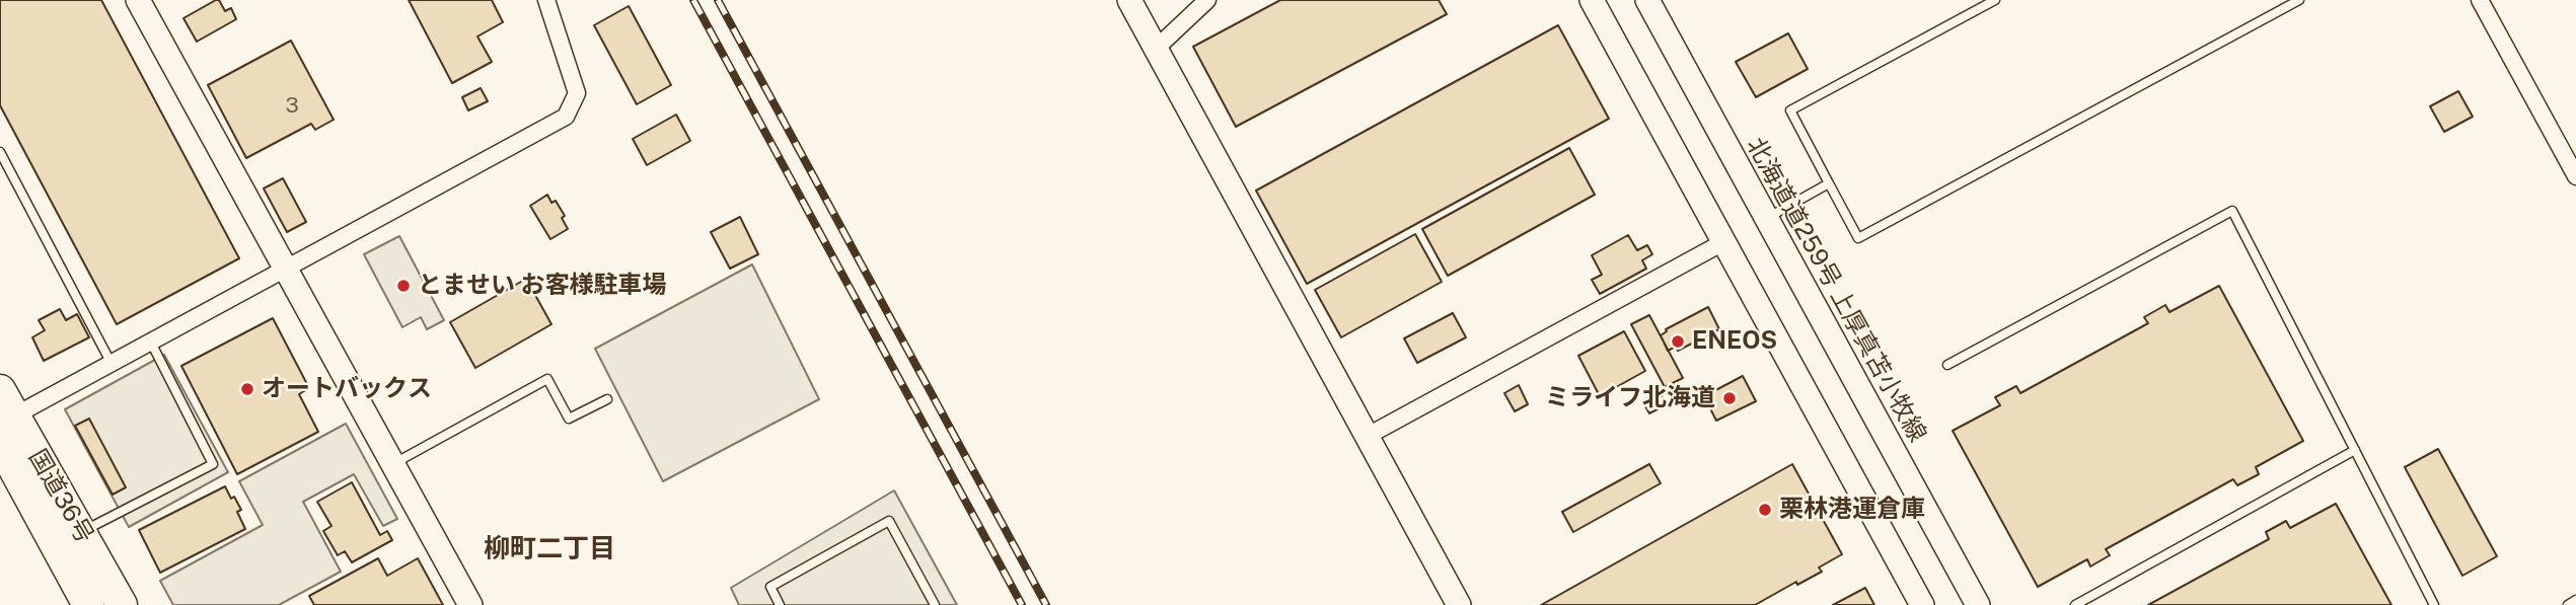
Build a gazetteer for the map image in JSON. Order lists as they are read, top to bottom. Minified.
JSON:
{"streets":{"highway":["国道36号"],"street":["北海道道259号 上厚真苫小牧線"]},"districts":["柳町二丁目"],"places":["とませい お客様駐車場","ENEOS","オートバックス","ミライフ北海道","栗林港運倉庫"],"house_numbers":["3"]}
